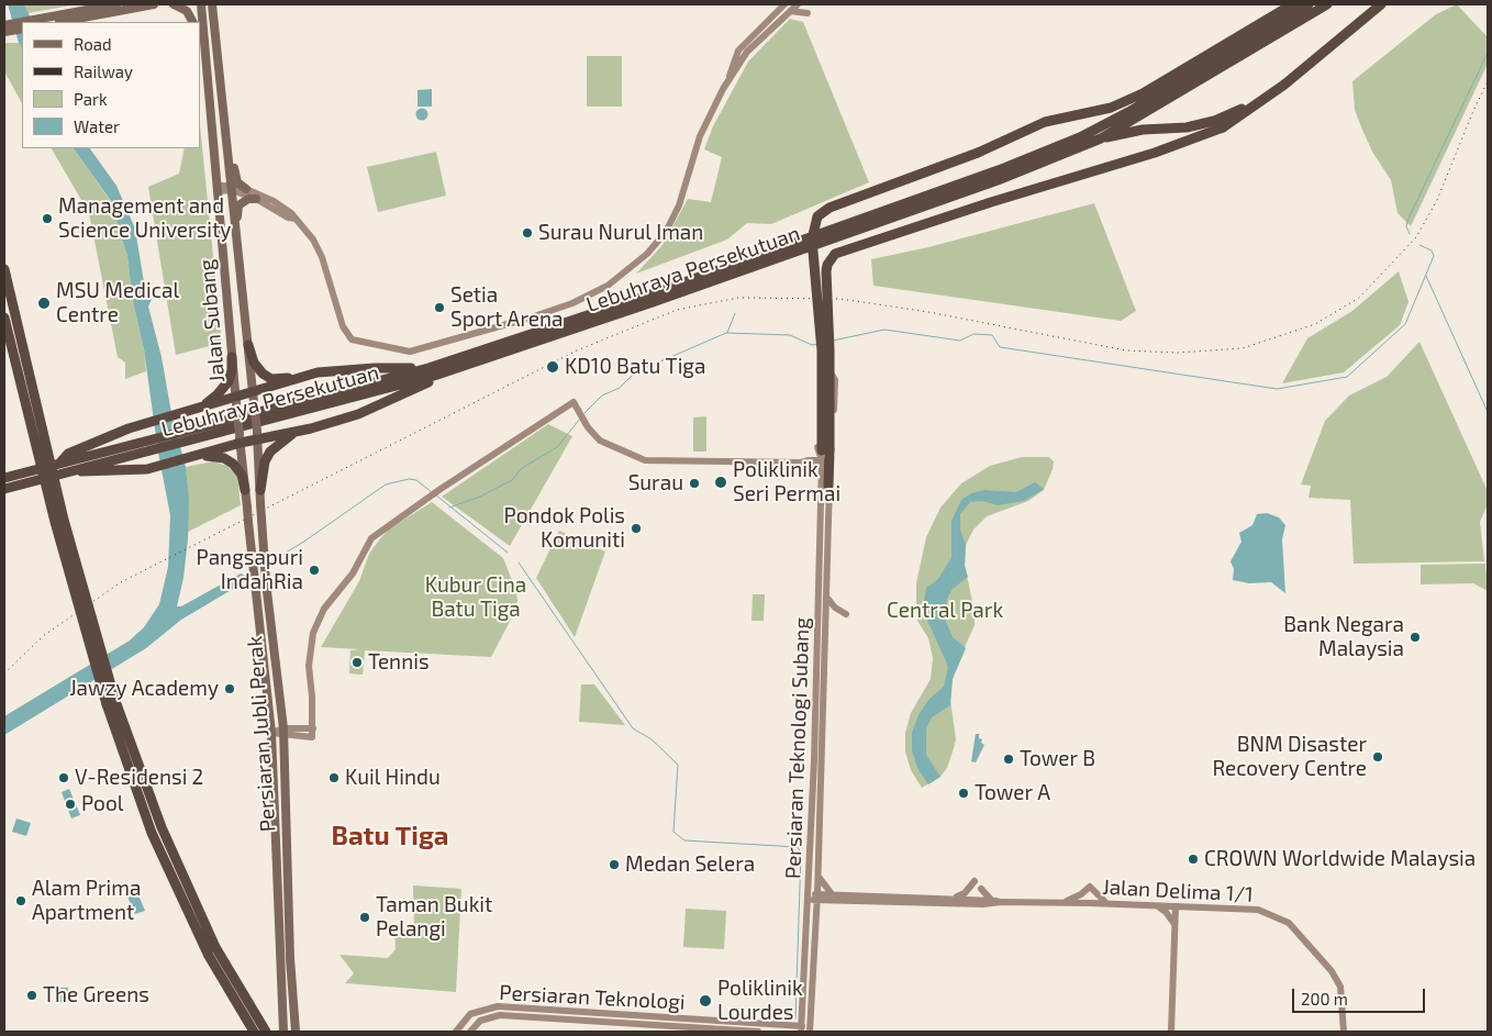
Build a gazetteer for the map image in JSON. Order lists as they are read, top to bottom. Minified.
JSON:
{"streets":{"highway":["Lebuhraya Persekutuan"],"main road":["Jalan Subang","Persiaran Jubli Perak"],"street":["Persiaran Teknologi Subang","Jalan Delima 1/1","Persiaran Teknologi"]},"crossings":[["Jalan Subang","Persiaran Jubli Perak"],["Persiaran Teknologi Subang","Jalan Delima 1/1"],["Persiaran Teknologi Subang","Persiaran Teknologi"]],"districts":["Batu Tiga"],"parks":["Kubur Cina Batu Tiga","Central Park"],"places":["Management and Science University","Surau Nurul Iman","MSU Medical Centre","Setia Sport Arena","KD10 Batu Tiga","Poliklinik Seri Permai","Surau","Pondok Polis Komuniti","Pangsapuri IndahRia","Bank Negara Malaysia","Tennis","Jawzy Academy","BNM Disaster Recovery Centre","Tower B","V-Residensi 2","Kuil Hindu","Tower A","Pool","CROWN Worldwide Malaysia","Medan Selera","Alam Prima Apartment","Taman Bukit Pelangi","The Greens","Poliklinik Lourdes"],"legend":["Road","Railway","Park","Water"],"scale_bar":"200 m"}
